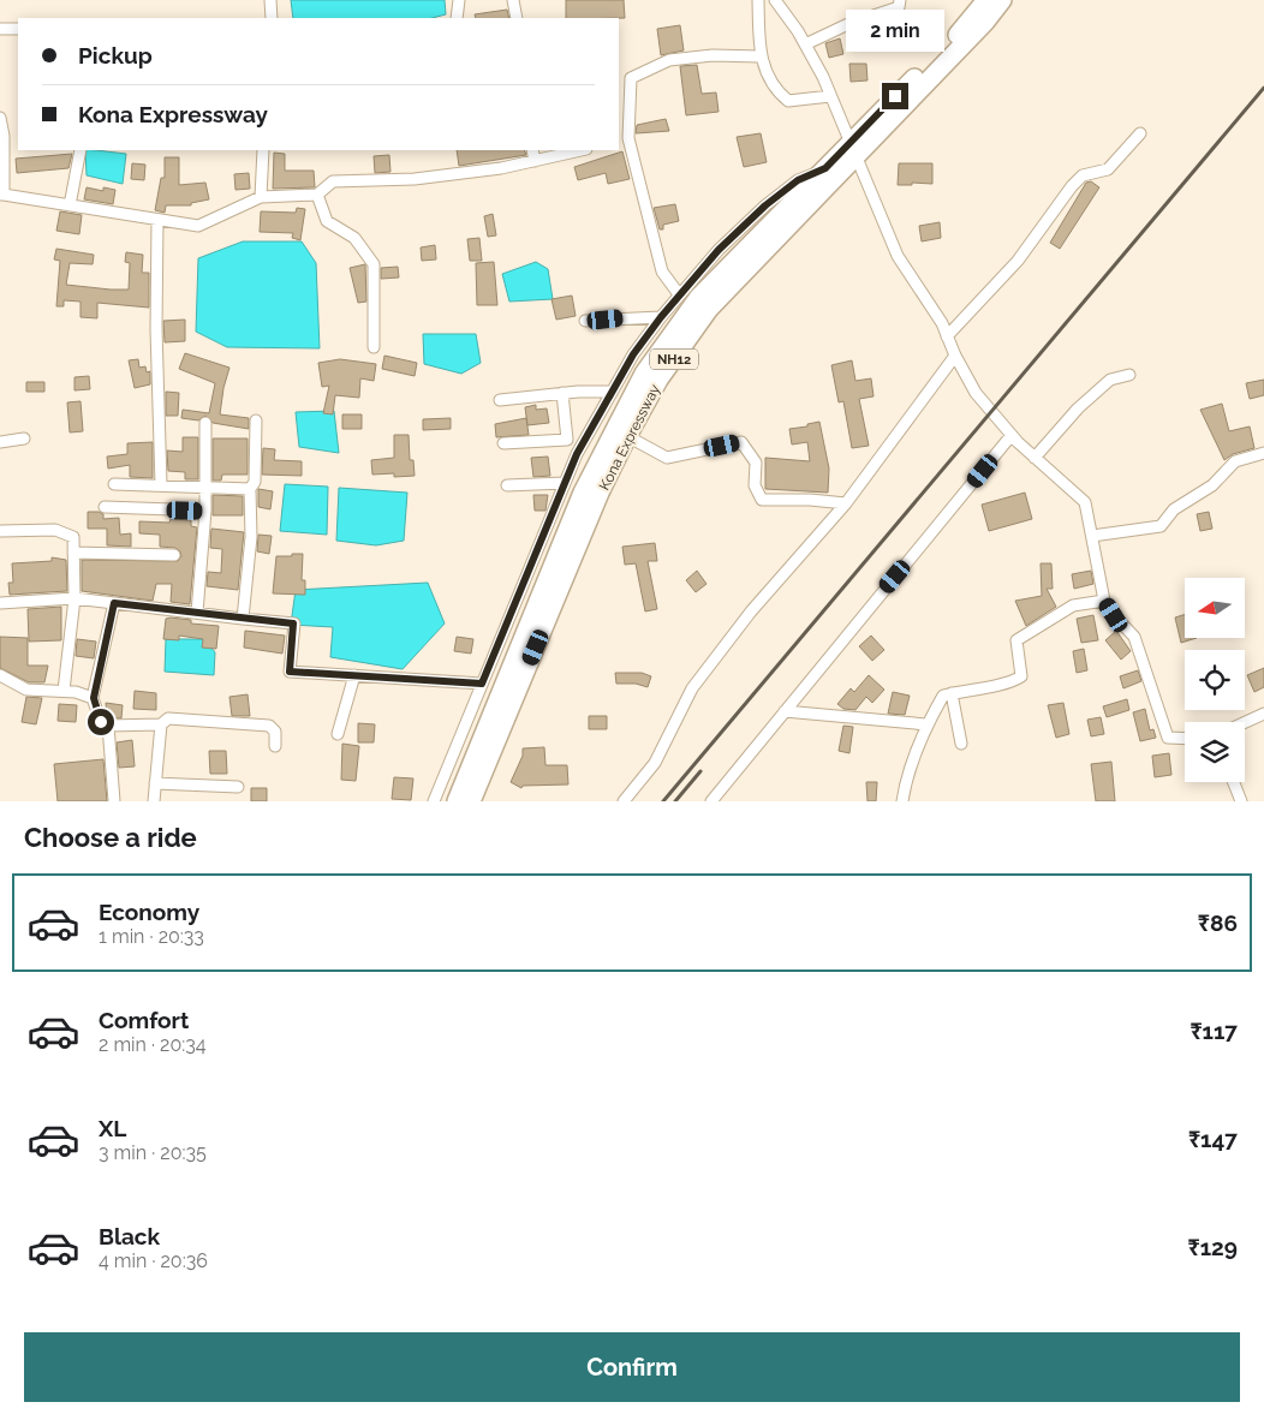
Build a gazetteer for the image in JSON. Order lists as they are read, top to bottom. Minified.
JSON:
{"streets":{"highway":["NH12","Kona Expressway"]},"north":"left","page":{"bubble":"2 min","banner":["Pickup","Kona Expressway"],"heading":"Choose a ride","list":[{"name":"Economy","note":"1 min · 20:33","value":"₹86"},{"name":"Comfort","note":"2 min · 20:34","value":"₹117"},{"name":"XL","note":"3 min · 20:35","value":"₹147"},{"name":"Black","note":"4 min · 20:36","value":"₹129"}],"buttons":"Confirm"}}
